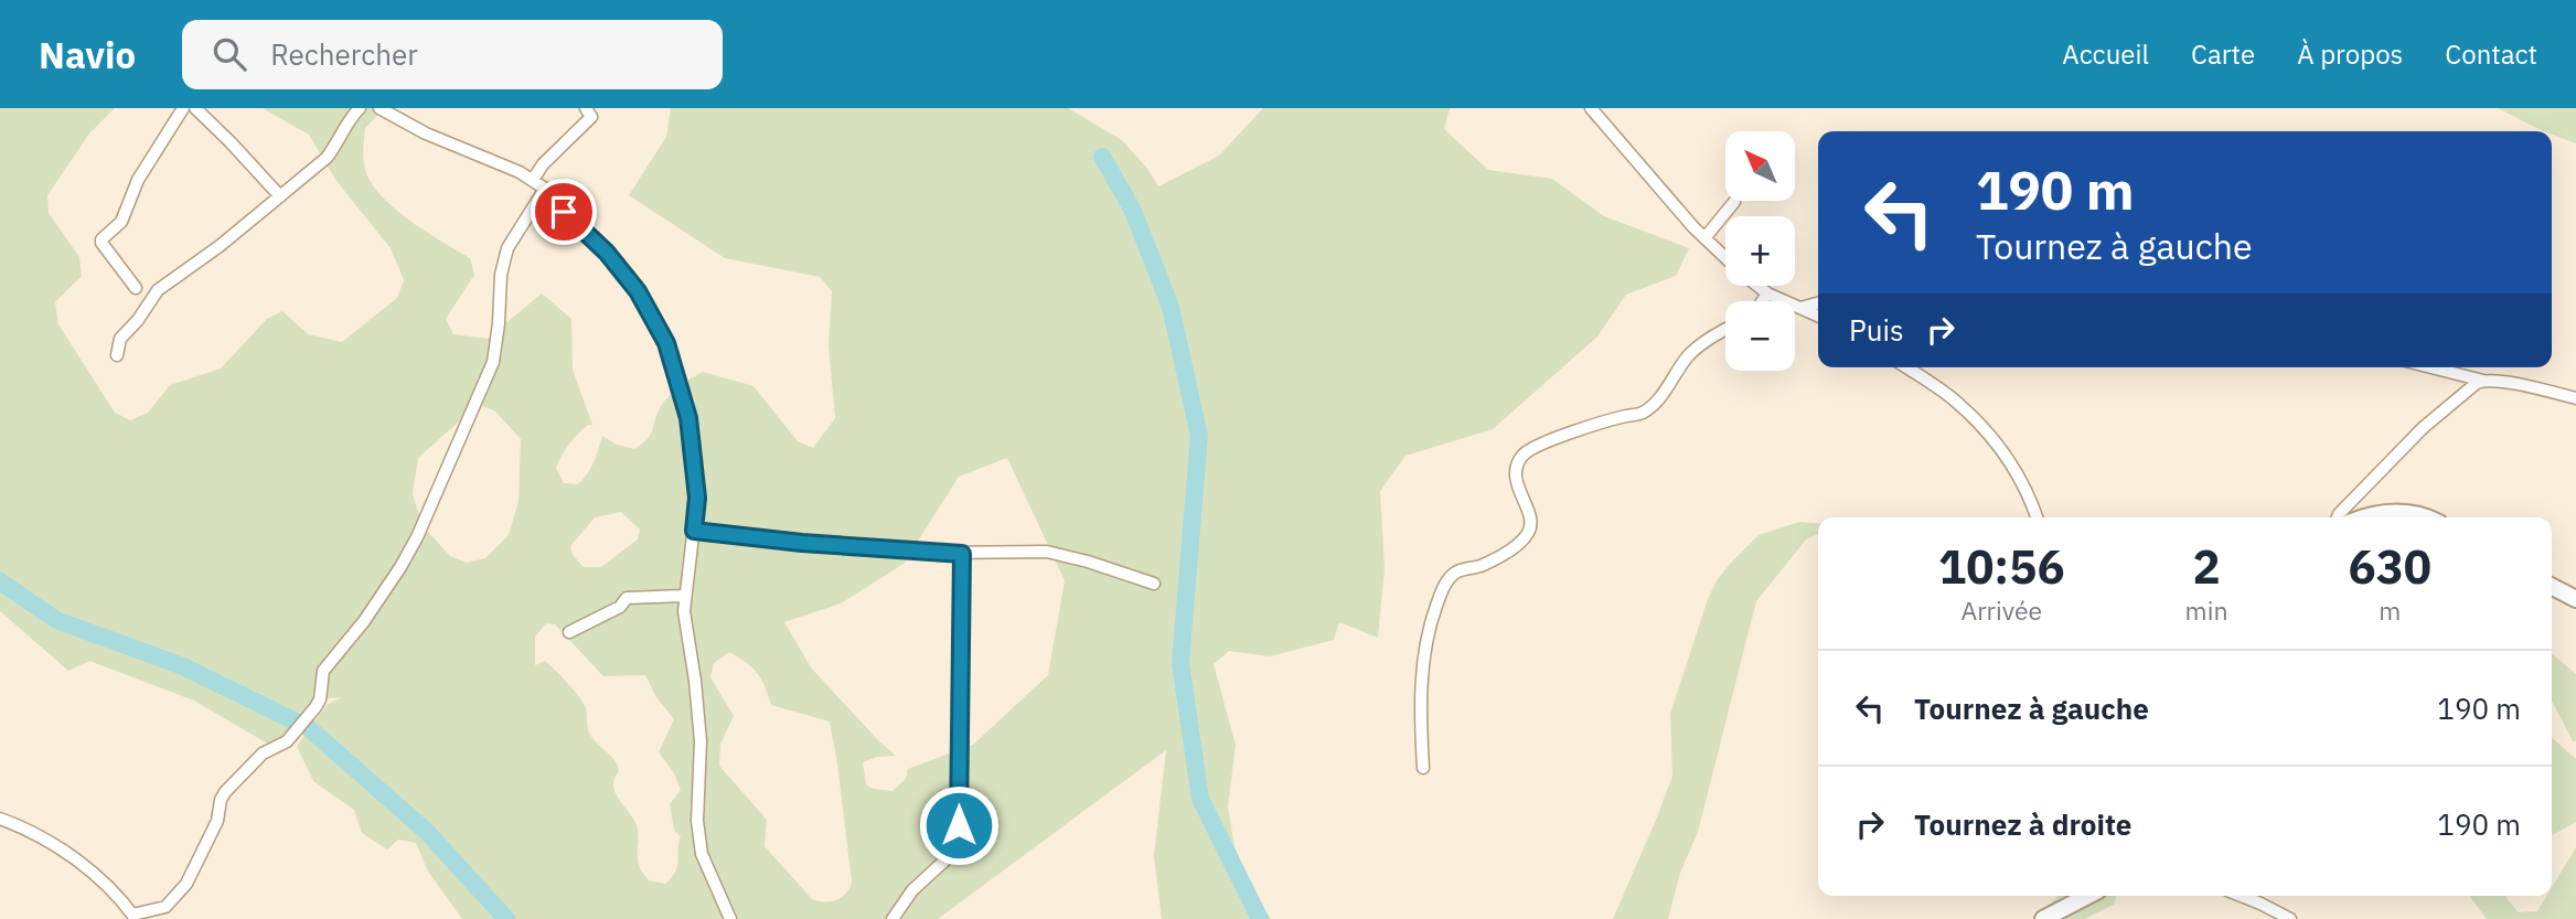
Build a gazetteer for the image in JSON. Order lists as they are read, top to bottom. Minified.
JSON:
{"north":"top left","page":{"header":"Navio","search":"Rechercher","nav":["Accueil","Carte","À propos","Contact"],"map_buttons":["+","−"],"turn":["190 m","Tournez à gauche"],"then":"Puis","eta":["10:56","Arrivée","2","min","630","m"],"list":[{"name":"Tournez à gauche","value":"190 m"},{"name":"Tournez à droite","value":"190 m"}]}}
